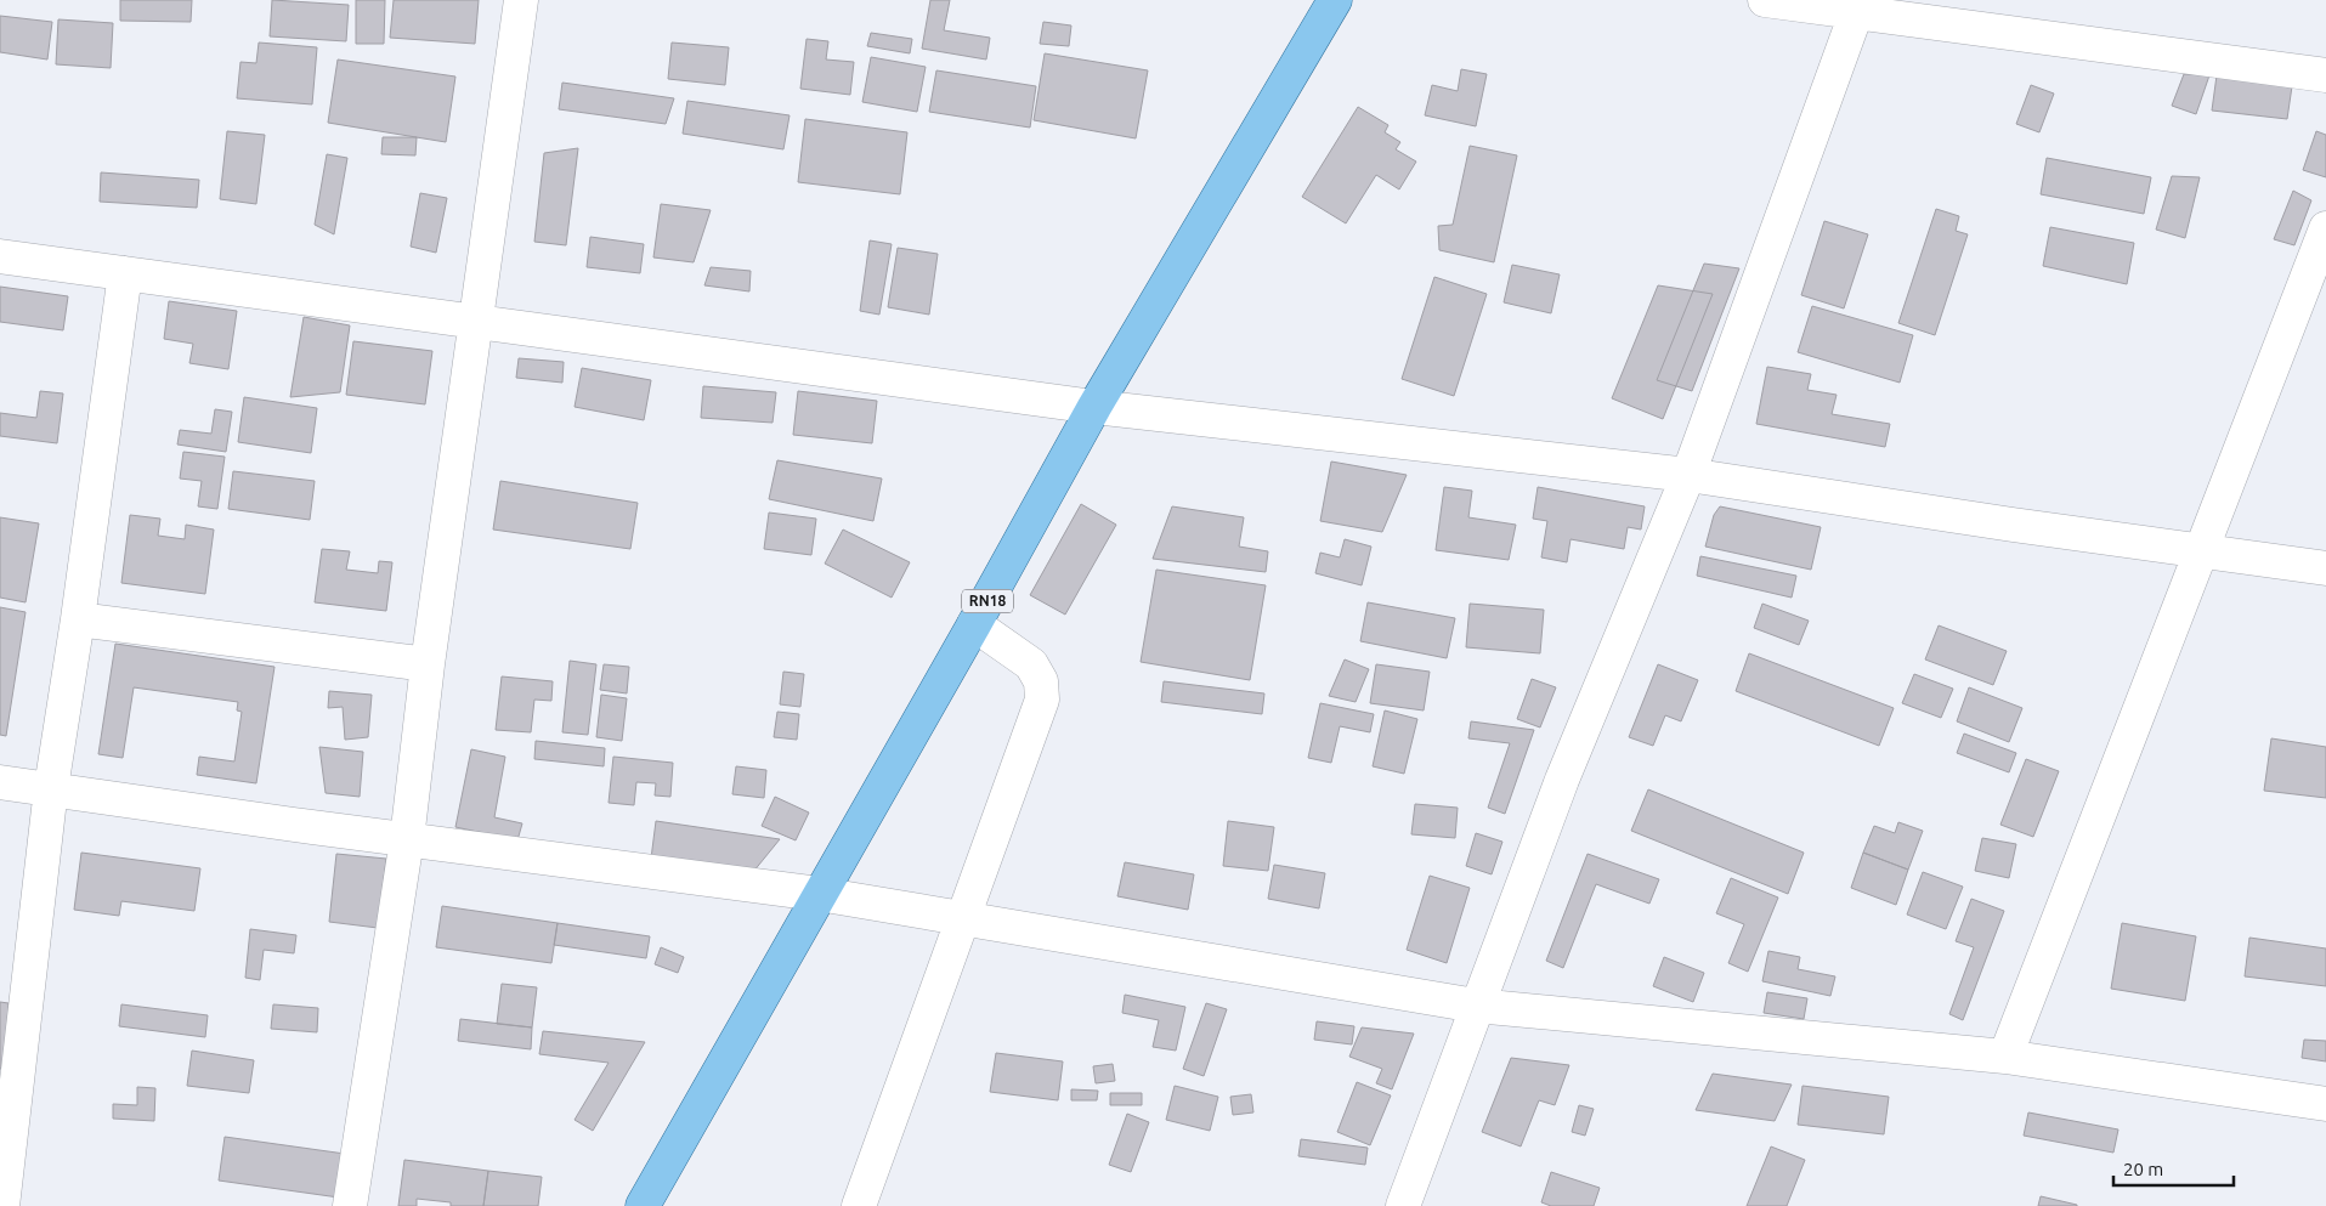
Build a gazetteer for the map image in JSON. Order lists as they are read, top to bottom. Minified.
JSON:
{"streets":{"main road":["RN18"]},"scale_bar":"20 m"}
